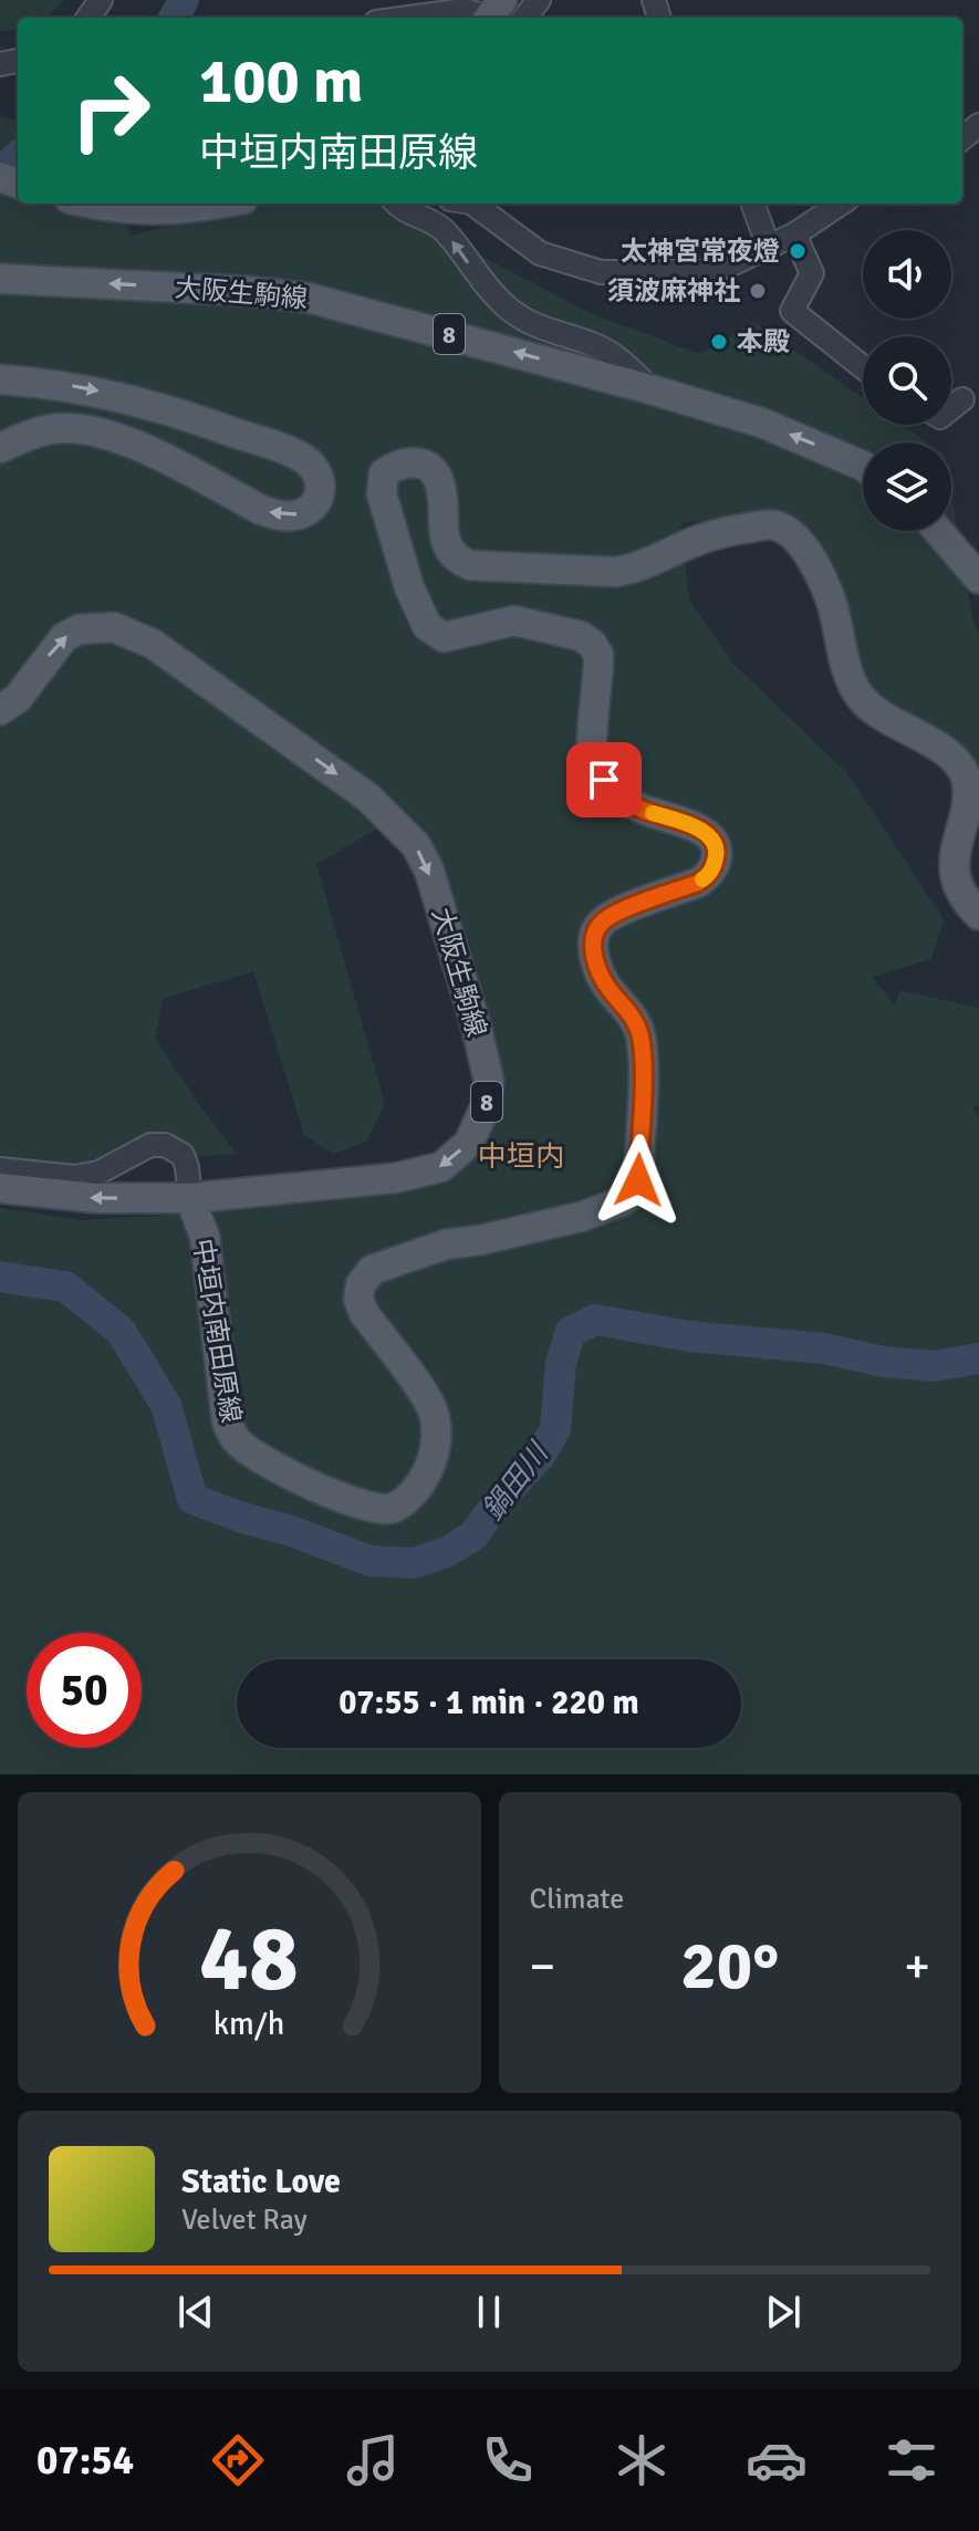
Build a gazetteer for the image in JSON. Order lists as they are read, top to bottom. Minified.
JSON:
{"streets":{"main road":["大阪生駒線","8","中垣内南田原線"]},"crossings":[["大阪生駒線","中垣内南田原線"]],"districts":["中垣内"],"water":["鍋田川"],"places":["太神宮常夜燈","須波麻神社","本殿"],"page":{"turn":["100 m","中垣内南田原線"],"limit":"50","trip":"07:55 · 1 min · 220 m","tile":"Climate","heat":["−","20°","+"],"song":["Static Love","Velvet Ray"],"tabs":"07:54","gauge":["48","km/h"]}}
